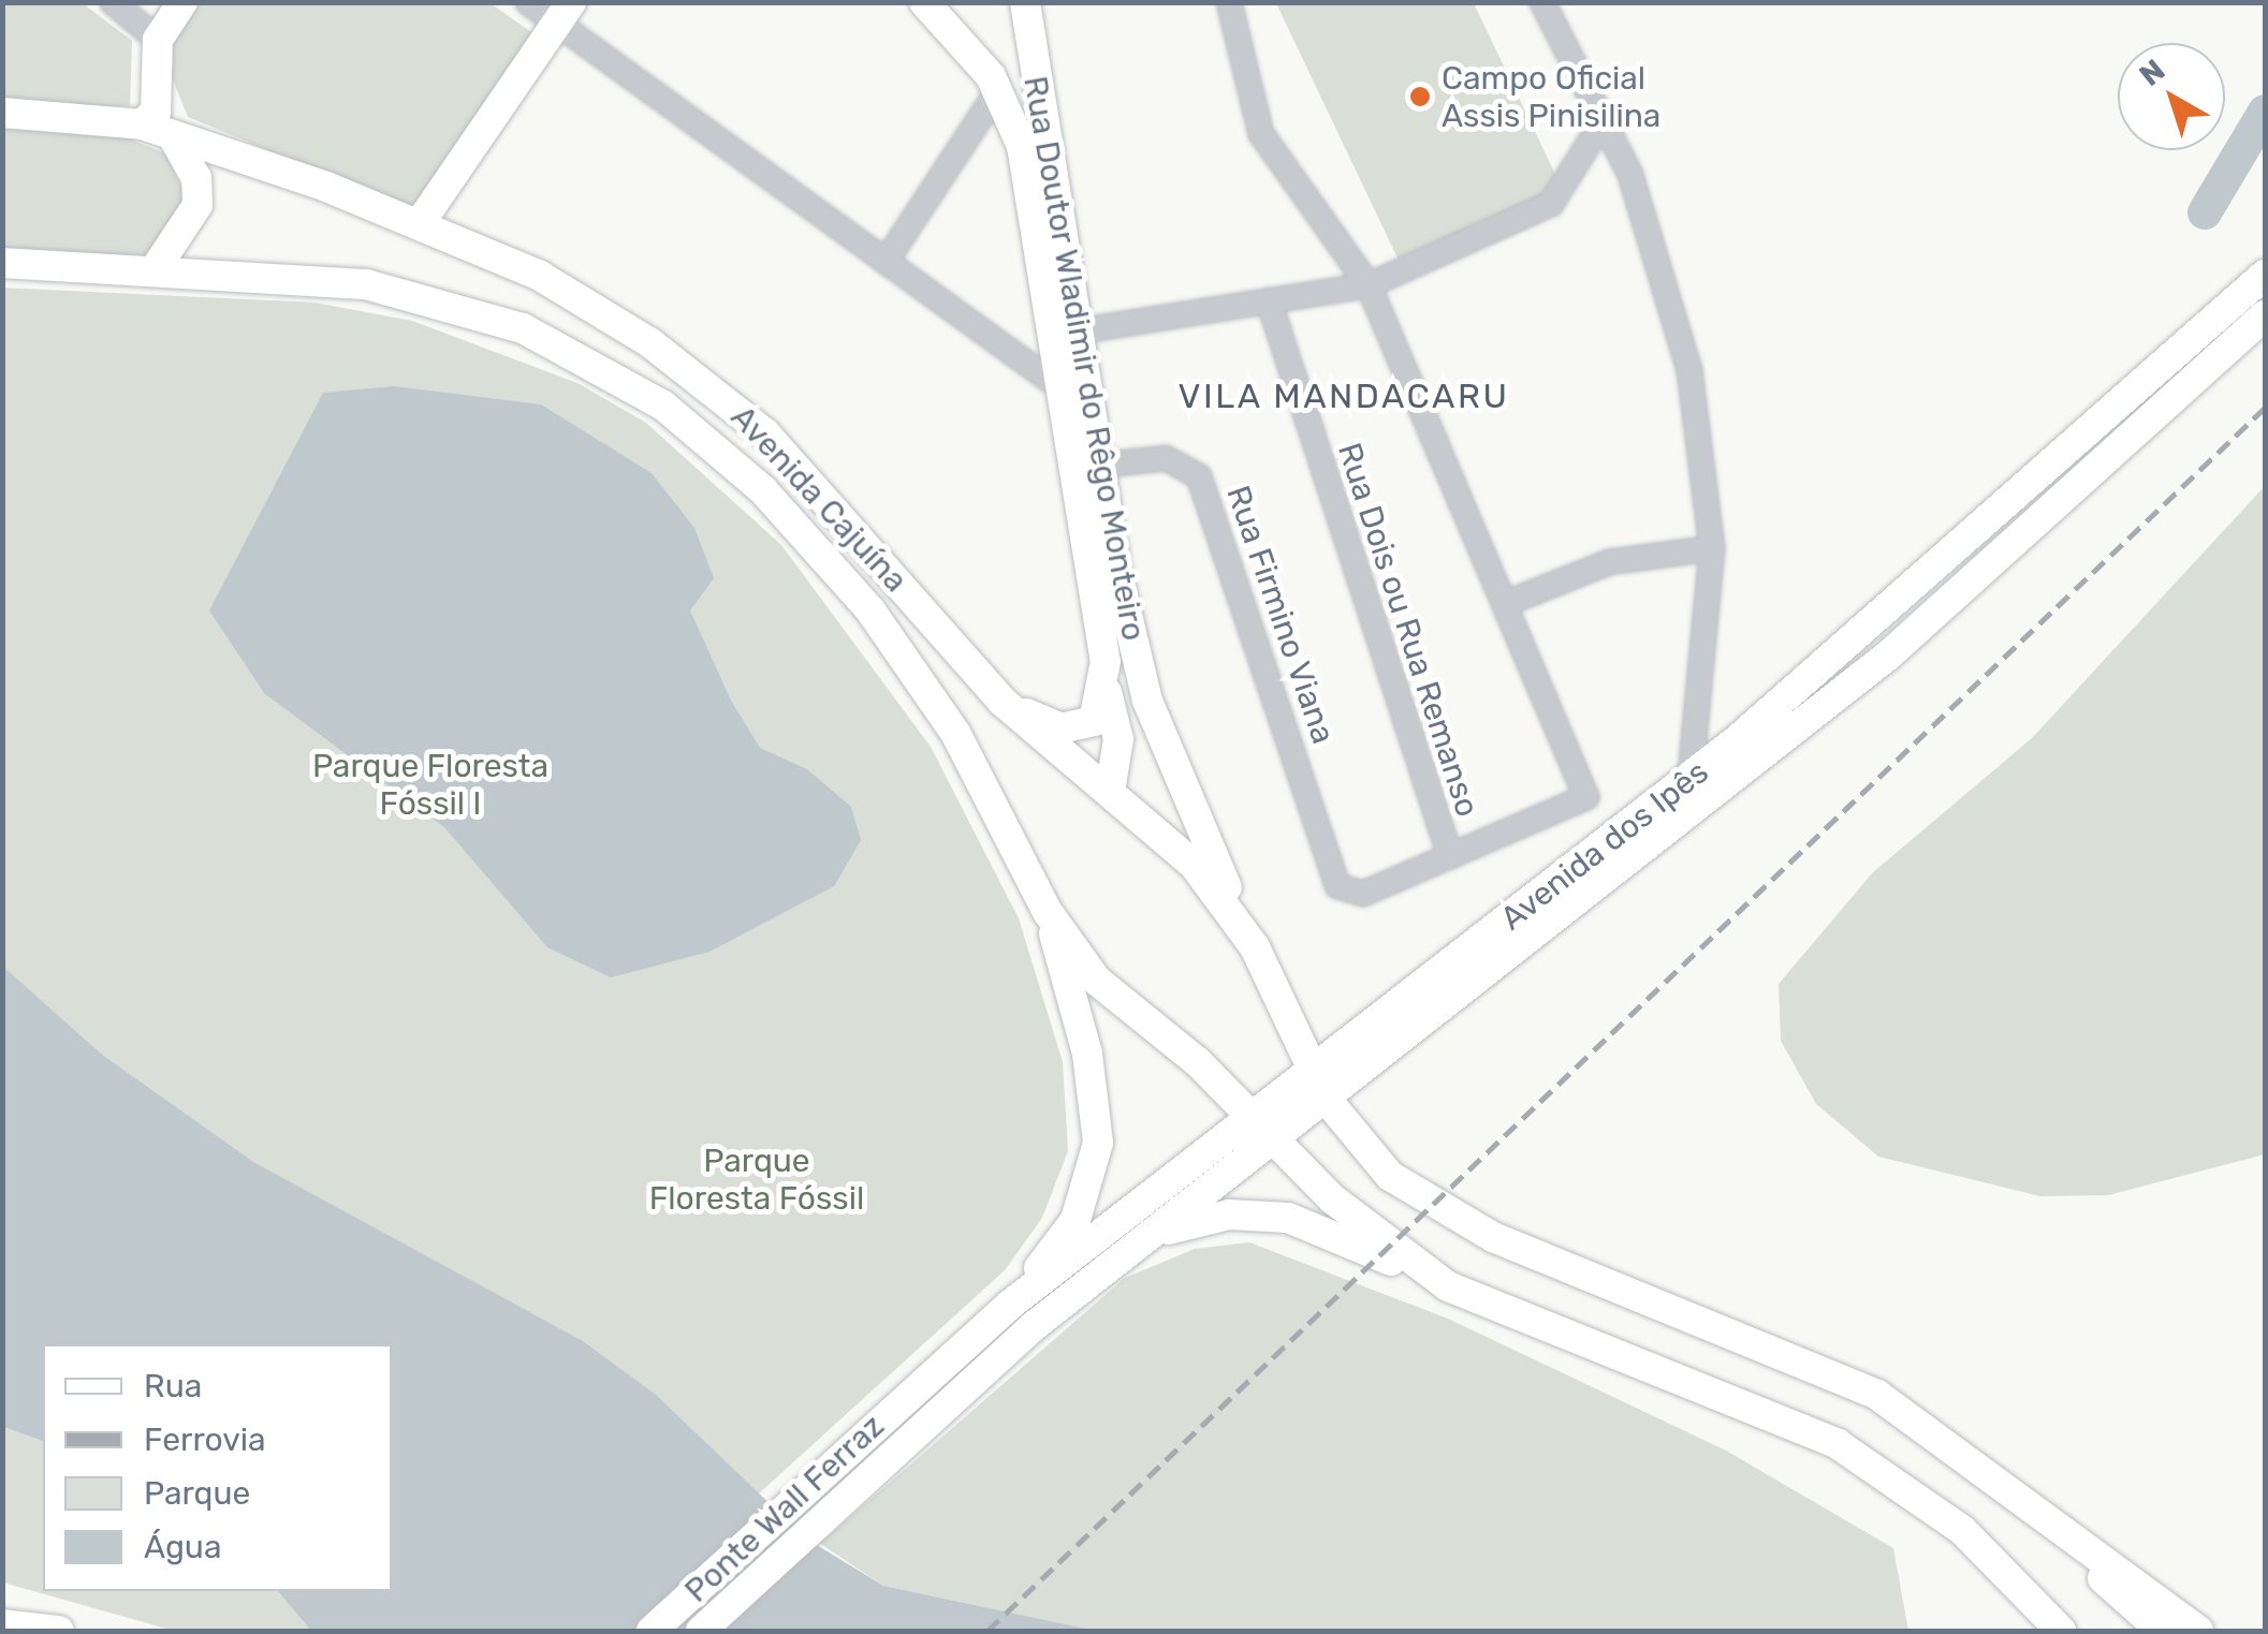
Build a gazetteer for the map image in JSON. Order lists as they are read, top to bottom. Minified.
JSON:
{"streets":{"main road":["Rua Doutor Wladimir do Rêgo Monteiro","Avenida Cajuína","Avenida dos Ipês","Ponte Wall Ferraz"],"street":["Rua Firmino Viana","Rua Dois ou Rua Remanso"]},"crossings":[["Rua Doutor Wladimir do Rêgo Monteiro","Avenida Cajuína"],["Rua Doutor Wladimir do Rêgo Monteiro","Rua Firmino Viana"],["Avenida Cajuína","Avenida dos Ipês"],["Rua Firmino Viana","Rua Dois ou Rua Remanso"],["Avenida dos Ipês","Ponte Wall Ferraz"]],"districts":["VILA MANDACARU"],"parks":["Parque Floresta Fóssil I","Parque Floresta Fóssil"],"places":["Campo Oficial Assis Pinisilina"],"legend":["Rua","Ferrovia","Parque","Água"],"north":"top left"}
